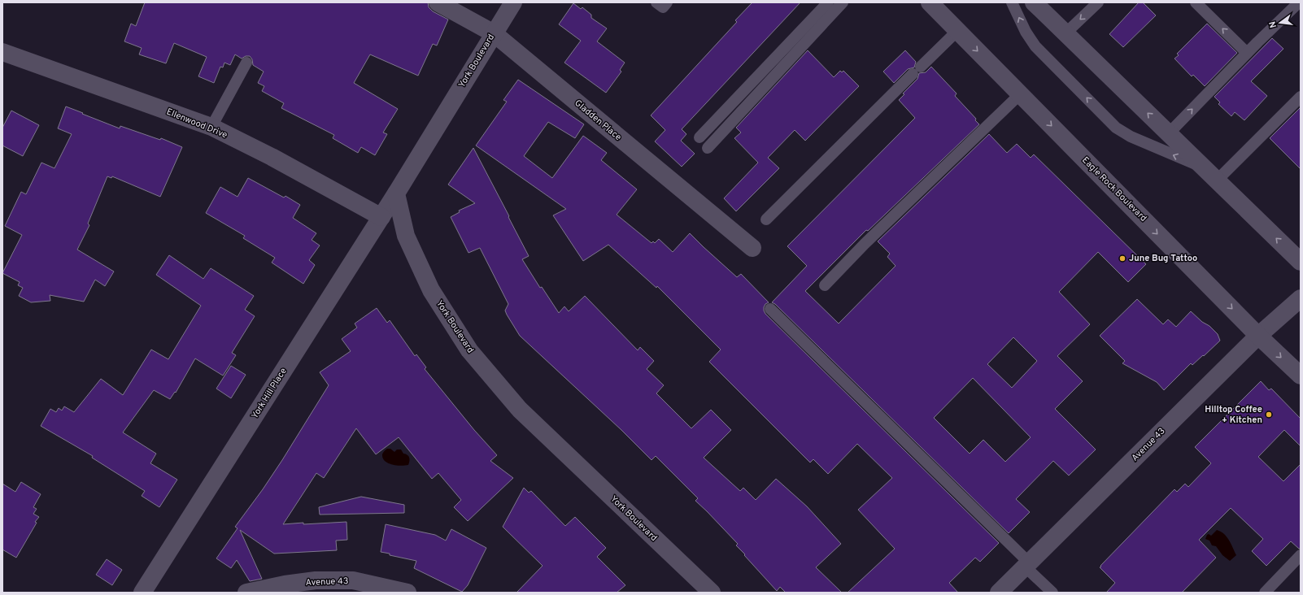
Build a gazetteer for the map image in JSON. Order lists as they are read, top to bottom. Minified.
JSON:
{"streets":{"street":["York Boulevard","Gladden Place","Ellenwood Drive","Eagle Rock Boulevard","York Hill Place","Avenue 43"]},"crossings":[["York Boulevard","Gladden Place"],["York Boulevard","York Hill Place"],["Ellenwood Drive","York Hill Place"],["Eagle Rock Boulevard","Avenue 43"]],"places":["June Bug Tattoo","Hilltop Coffee + Kitchen"],"north":"left"}
